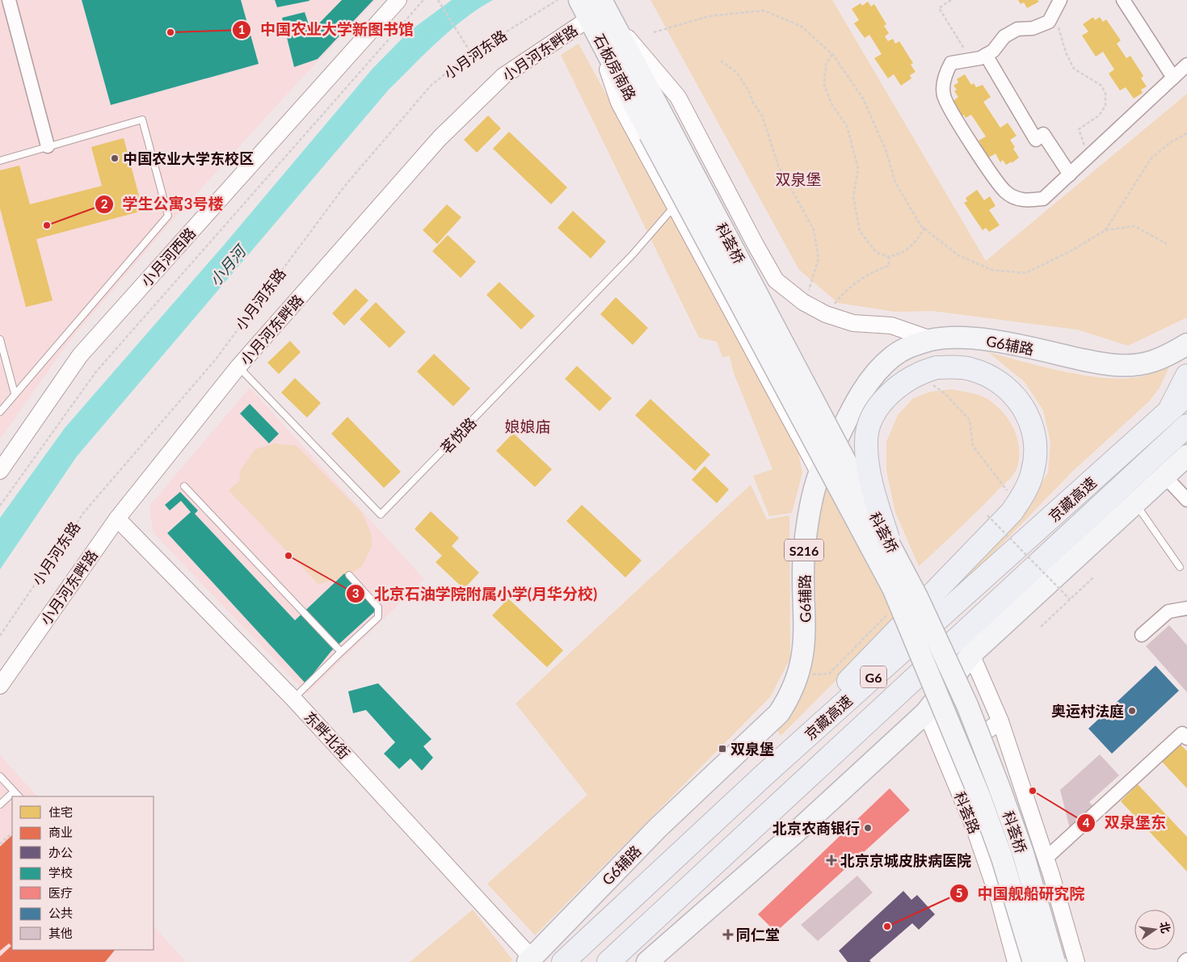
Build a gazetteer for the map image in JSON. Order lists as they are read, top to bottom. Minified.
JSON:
{"streets":{"highway":["京藏高速","G6"],"main road":["石板房南路","科荟桥","G6辅路","S216"],"street":["小月河东畔路","小月河西路","东畔北街","科荟路"],"lane":["茗悦路"],"path":["小月河东路"]},"crossings":[["小月河东畔路","石板房南路"],["小月河东畔路","茗悦路"],["小月河东畔路","东畔北街"],["石板房南路","科荟桥"],["G6辅路","东畔北街"]],"districts":["双泉堡","娘娘庙"],"water":["小月河"],"places":{"other":["中国农业大学新图书馆","中国农业大学东校区","学生公寓3号楼","北京石油学院附属小学(月华分校)","奥运村法庭","双泉堡东","北京农商银行","中国舰船研究院"],"transit":["双泉堡"],"health":["北京京城皮肤病医院","同仁堂"]},"legend":["住宅","商业","办公","学校","医疗","公共","其他"],"north":"right"}
